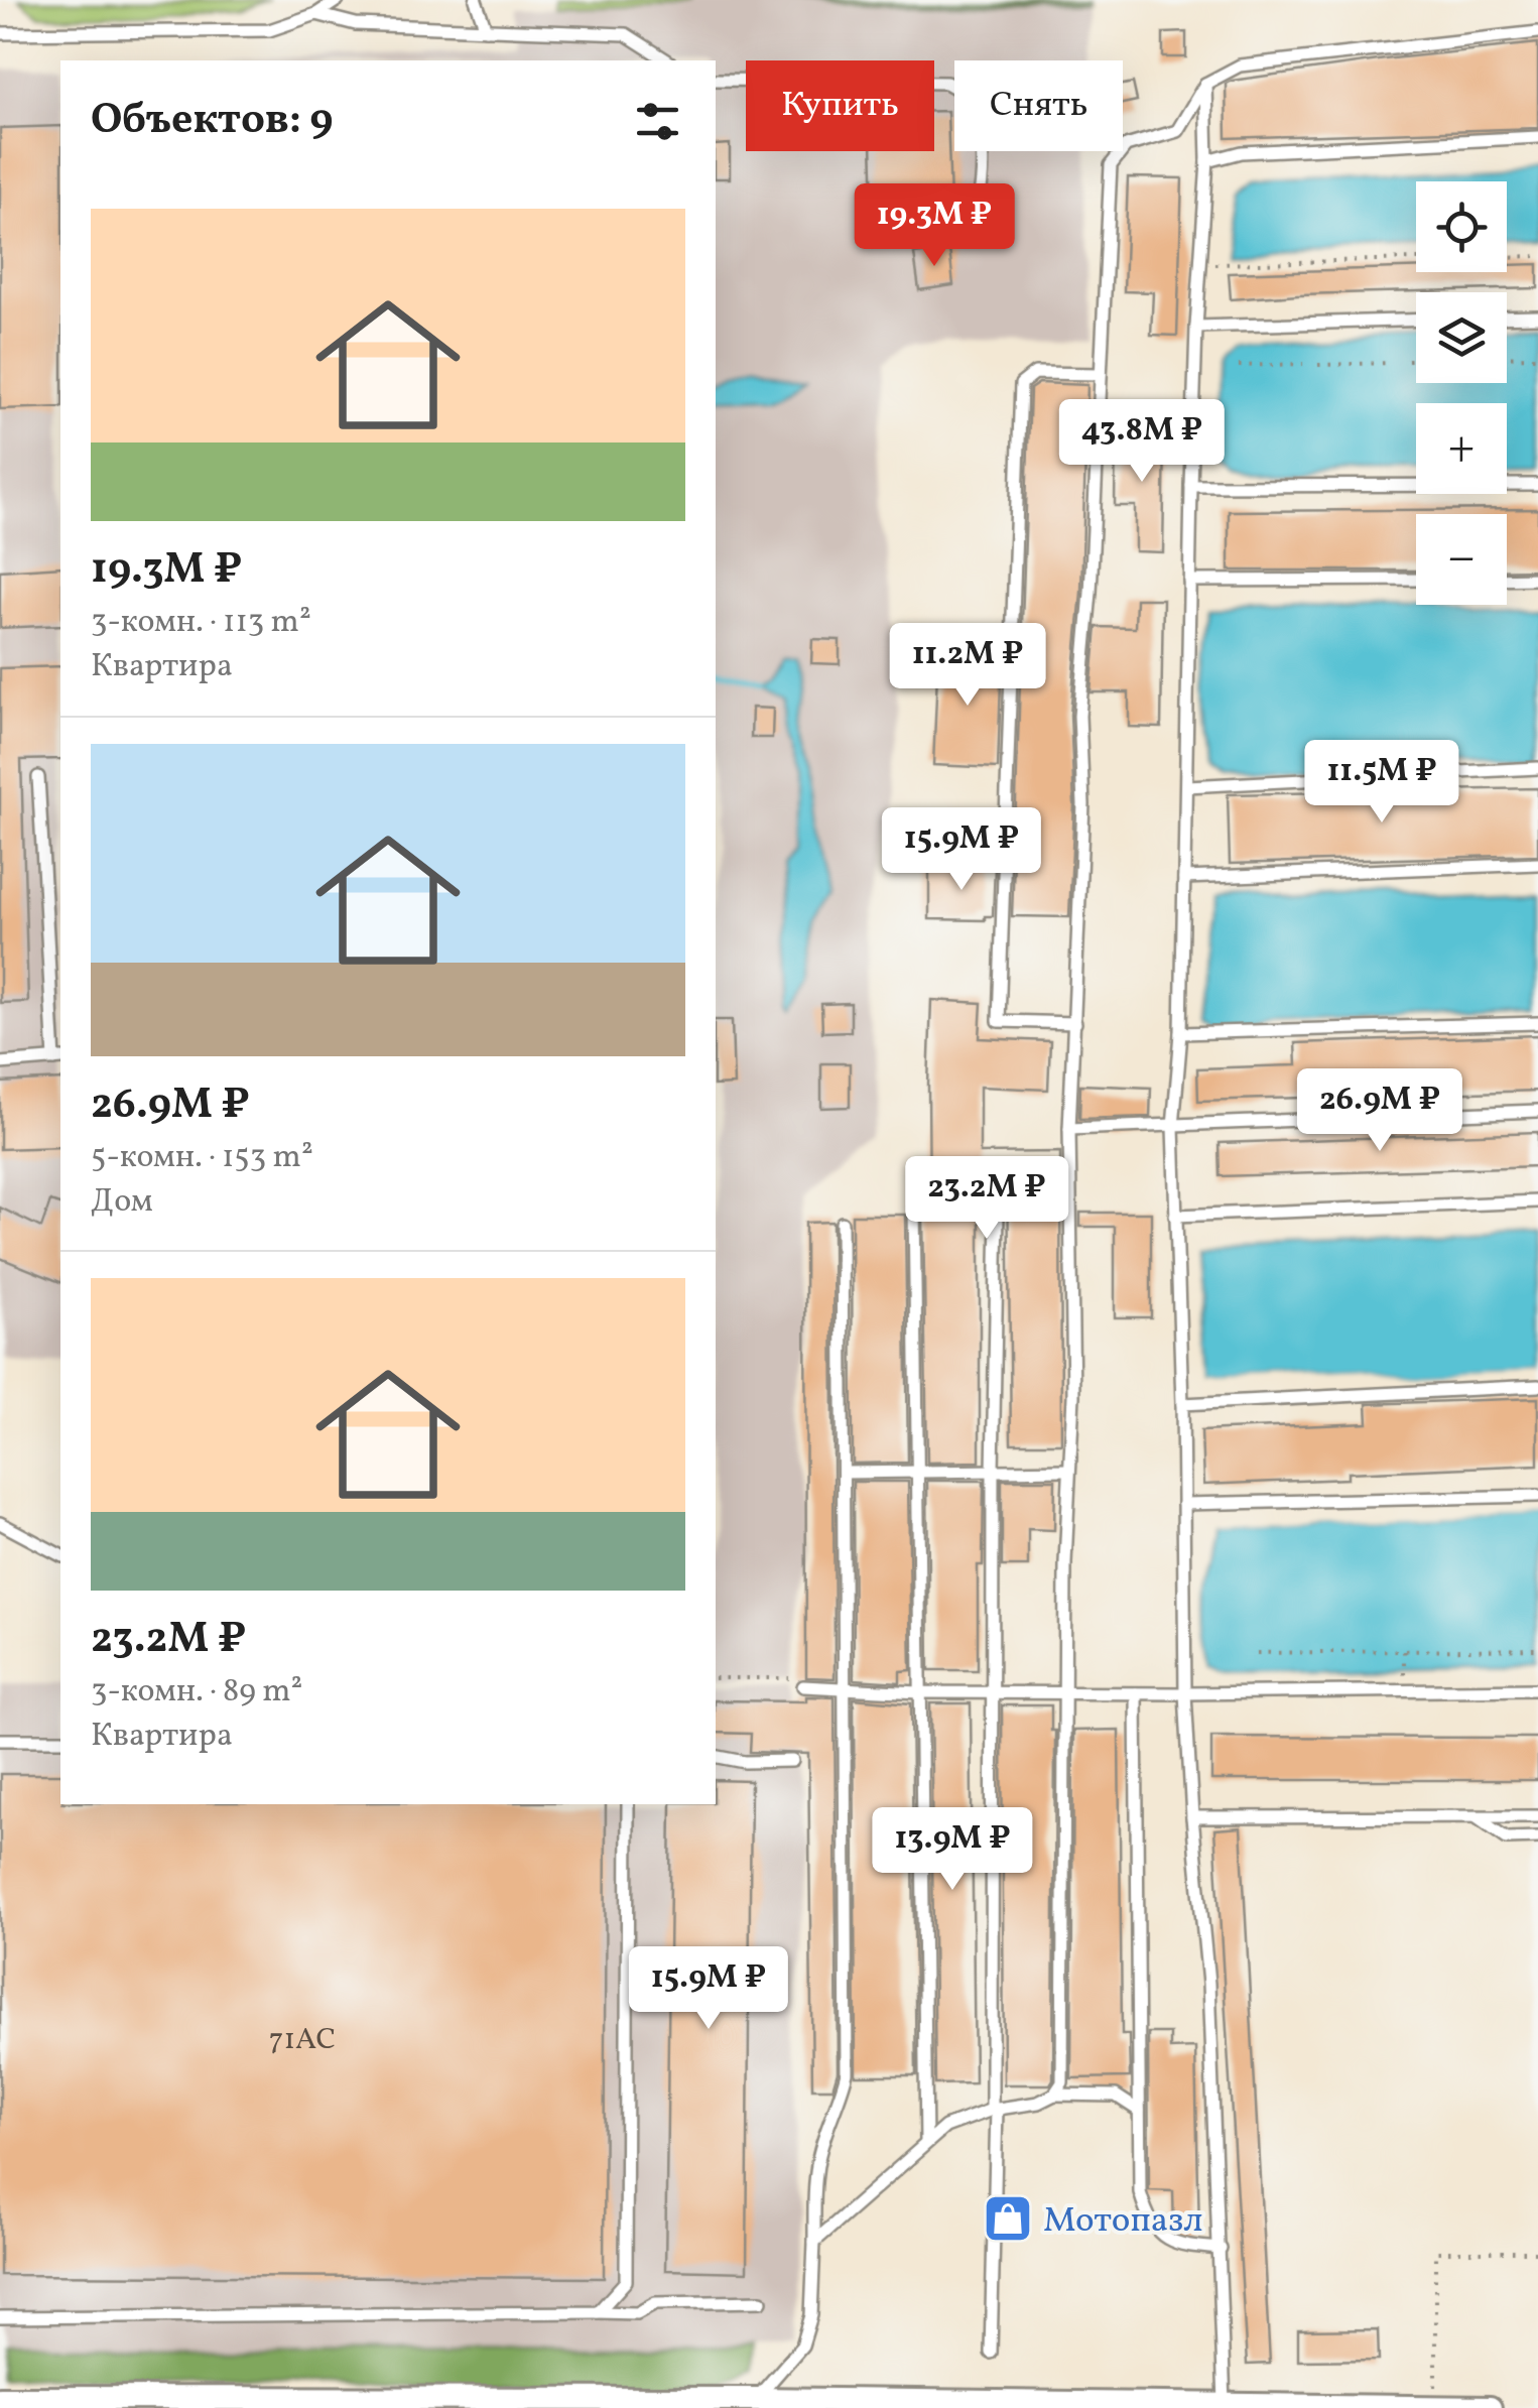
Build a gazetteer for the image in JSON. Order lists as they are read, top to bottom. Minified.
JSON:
{"places":{"shop":["Мотопазл"]},"house_numbers":["71АС"],"page":{"chip":["Купить","Снять"],"heading":"Объектов: 9","map_buttons":["+","−"],"list":[{"name":"19.3M ₽","note":"3-комн. · 113 m² · Квартира"},{"name":"26.9M ₽","note":"5-комн. · 153 m² · Дом"},{"name":"23.2M ₽","note":"3-комн. · 89 m² · Квартира"}],"price":["19.3M ₽","43.8M ₽","11.2M ₽","11.5M ₽","15.9M ₽","26.9M ₽","23.2M ₽","13.9M ₽","15.9M ₽"]}}
